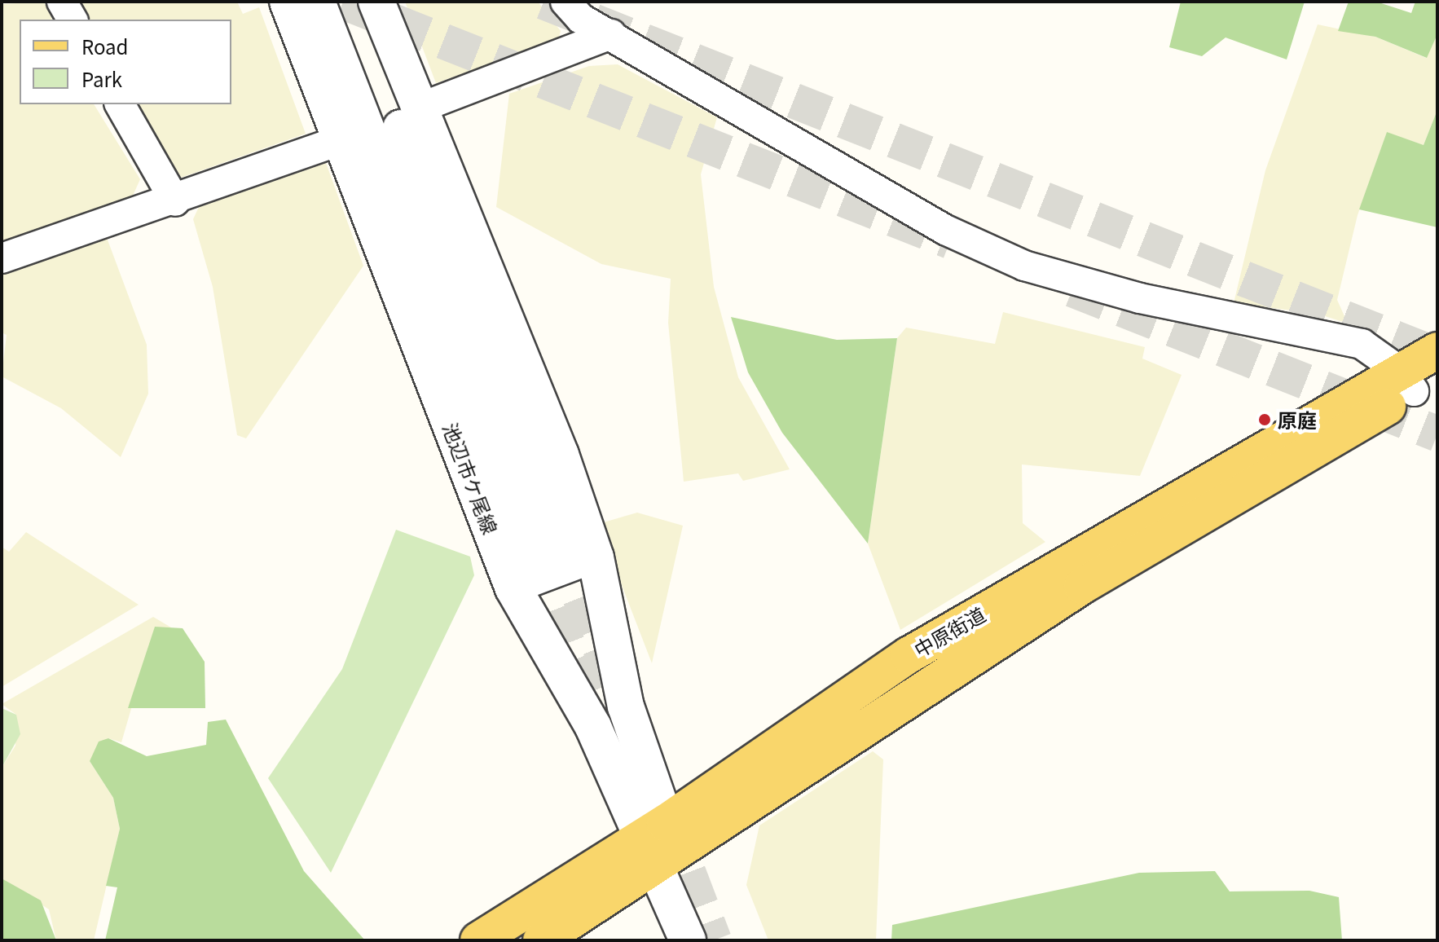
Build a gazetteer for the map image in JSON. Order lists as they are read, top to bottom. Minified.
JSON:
{"streets":{"main road":["中原街道"],"street":["池辺市ケ尾線"]},"crossings":[["池辺市ケ尾線","中原街道"]],"places":["原庭"],"legend":["Road","Park"]}
